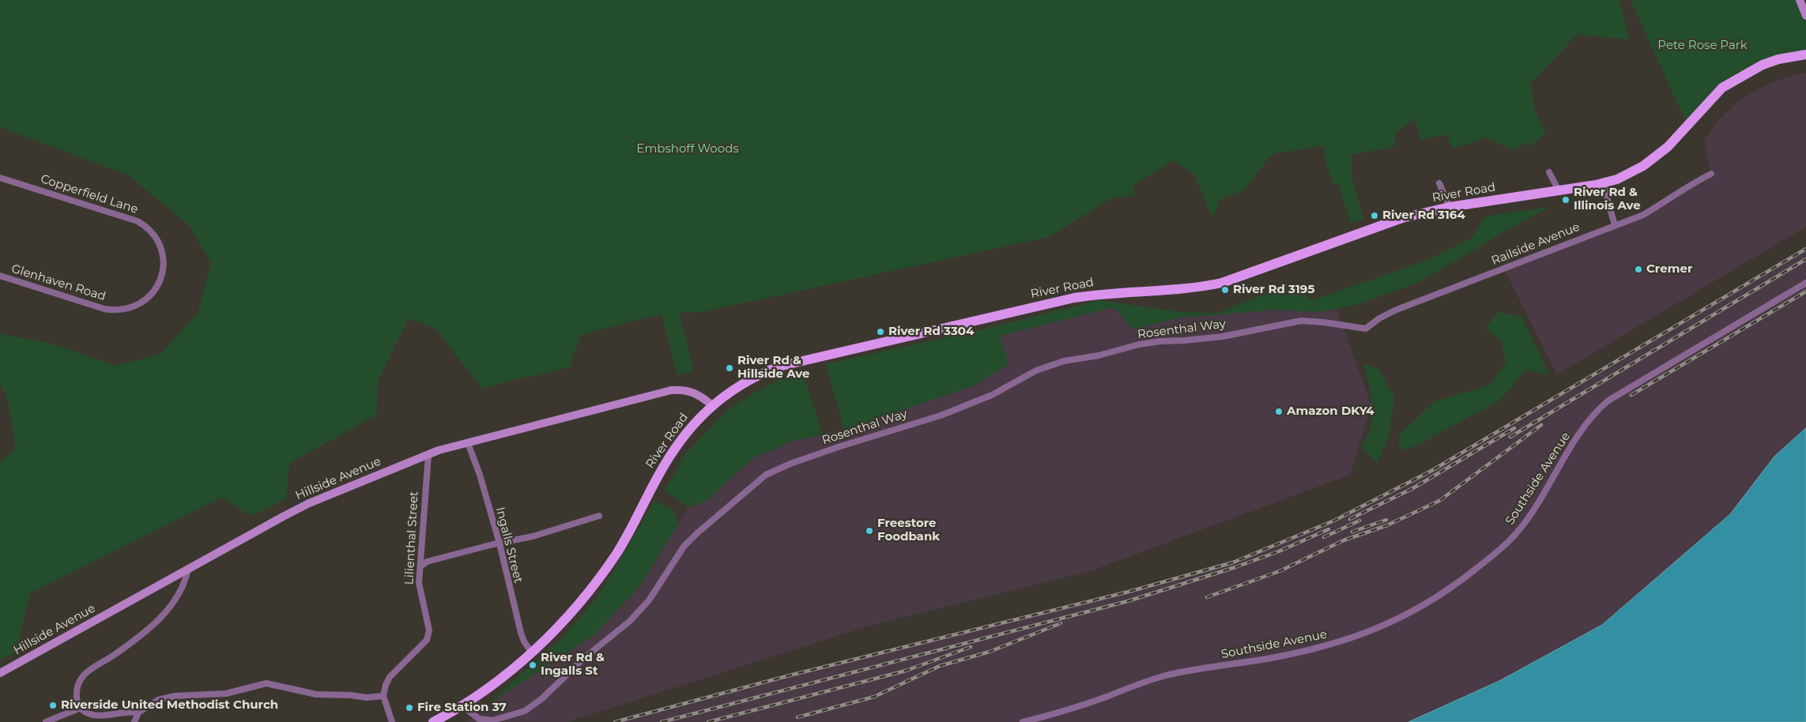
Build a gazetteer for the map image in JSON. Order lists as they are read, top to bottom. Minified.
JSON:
{"streets":{"main road":["River Road"],"street":["Copperfield Lane","Railside Avenue","Glenhaven Road","Rosenthal Way","Hillside Avenue","Southside Avenue","Lilienthal Street","Ingalls Street"]},"crossings":[["River Road","Rosenthal Way"],["River Road","Hillside Avenue"],["River Road","Ingalls Street"],["Copperfield Lane","Glenhaven Road"],["Railside Avenue","Rosenthal Way"],["Hillside Avenue","Lilienthal Street"],["Hillside Avenue","Ingalls Street"]],"parks":["Pete Rose Park","Embshoff Woods"],"places":["River Rd & Illinois Ave","River Rd 3164","Cremer","River Rd 3195","River Rd 3304","River Rd & Hillside Ave","Amazon DKY4","Freestore Foodbank","River Rd & Ingalls St","Riverside United Methodist Church","Fire Station 37"]}
